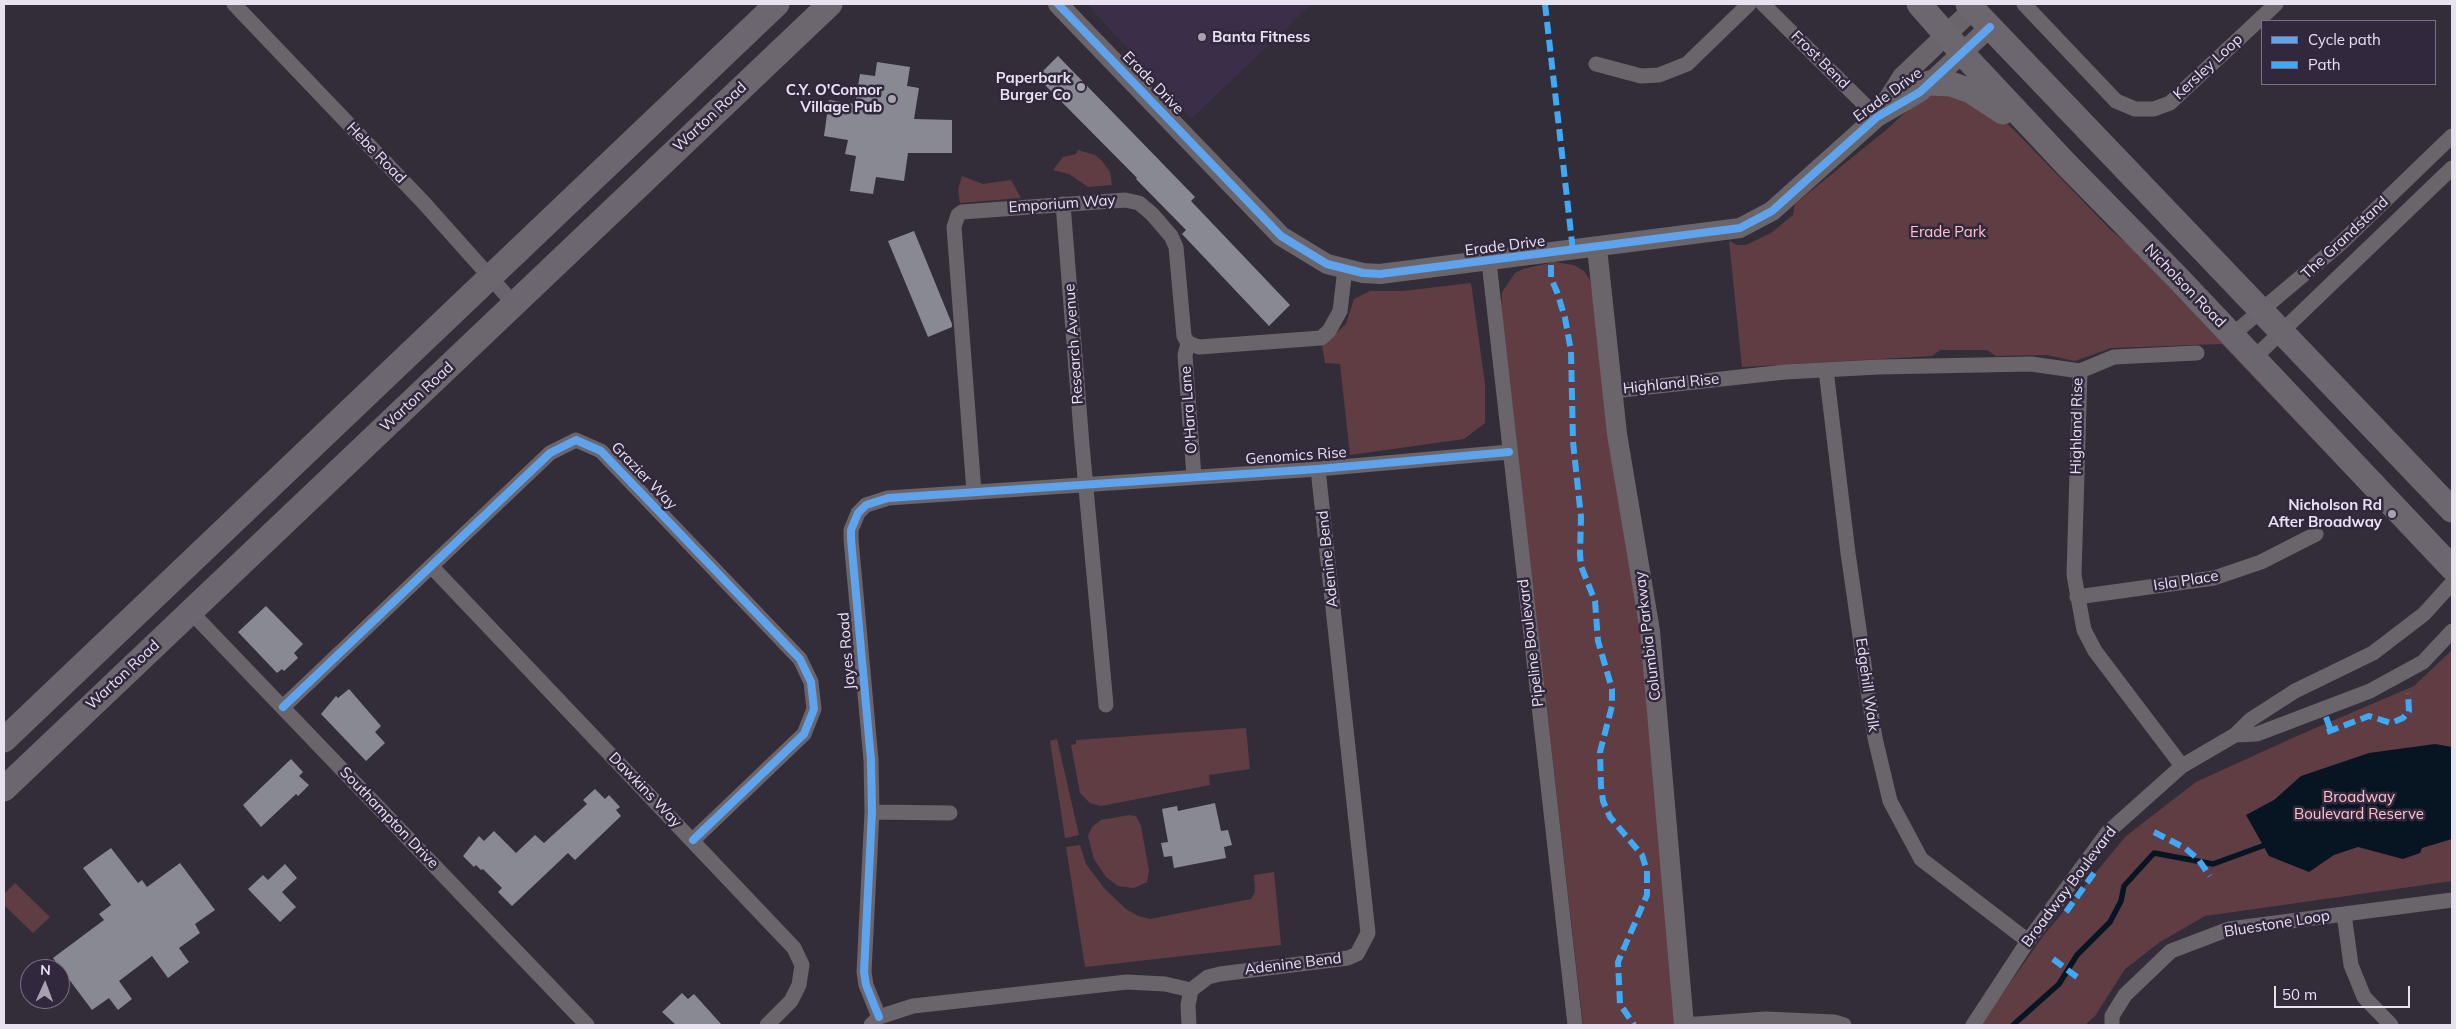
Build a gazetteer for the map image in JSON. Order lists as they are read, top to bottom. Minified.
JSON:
{"streets":{"main road":["Warton Road","Nicholson Road"],"street":["Frost Bend","Kersley Loop","Erade Drive","Hebe Road","Emporium Way","The Grandstand","Research Avenue","Highland Rise","O'Hara Lane","Genomics Rise","Grazier Way","Adenine Bend","Isla Place","Columbia Parkway","Pipeline Boulevard","Jayes Road","Edgehill Walk","Dawkins Way","Southampton Drive","Broadway Boulevard","Bluestone Loop"]},"crossings":[["Frost Bend","Erade Drive"],["Erade Drive","Nicholson Road"],["Erade Drive","Columbia Parkway"],["Erade Drive","Pipeline Boulevard"],["Warton Road","Hebe Road"],["Warton Road","Southampton Drive"],["Emporium Way","Research Avenue"],["Emporium Way","O'Hara Lane"],["Emporium Way","Jayes Road"],["The Grandstand","Nicholson Road"],["Research Avenue","Genomics Rise"],["Research Avenue","Jayes Road"],["Highland Rise","Isla Place"],["Highland Rise","Columbia Parkway"],["Highland Rise","Edgehill Walk"],["Highland Rise","Broadway Boulevard"],["O'Hara Lane","Genomics Rise"],["Genomics Rise","Adenine Bend"],["Genomics Rise","Pipeline Boulevard"],["Genomics Rise","Jayes Road"],["Grazier Way","Dawkins Way"],["Grazier Way","Southampton Drive"],["Edgehill Walk","Broadway Boulevard"]],"parks":["Erade Park","Broadway Boulevard Reserve"],"places":["Banta Fitness","Paperbark Burger Co","C.Y. O'Connor Village Pub","Nicholson Rd After Broadway"],"legend":["Cycle path","Path"],"scale_bar":"50 m","north":"top"}
